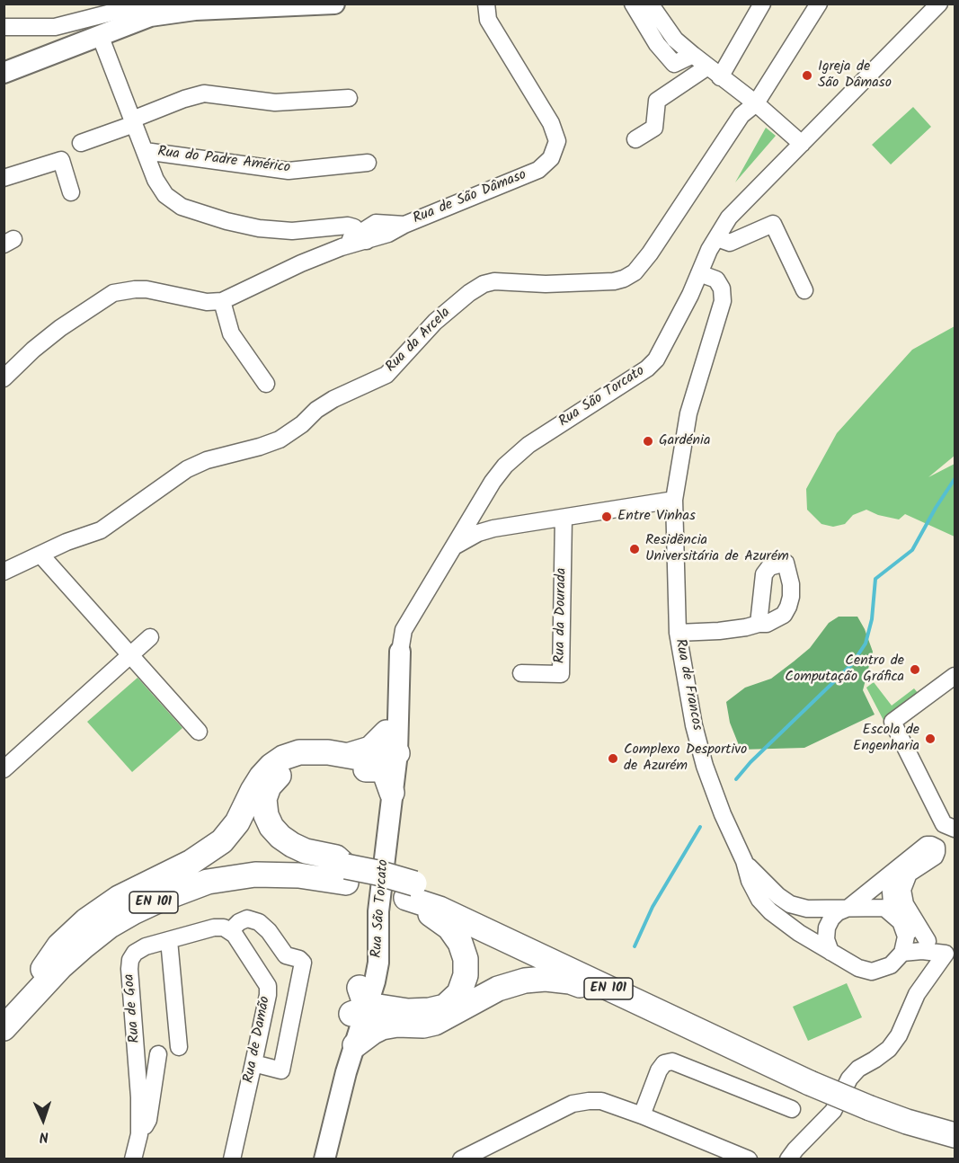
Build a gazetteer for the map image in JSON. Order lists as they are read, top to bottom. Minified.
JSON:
{"streets":{"highway":["EN 101"],"main road":["Rua São Torcato"],"street":["Rua do Padre Américo","Rua de São Dâmaso","Rua da Arcela","Rua da Dourada","Rua de Francos","Rua de Goa","Rua de Damão"]},"crossings":[["Rua de Goa","Rua de Damão"]],"places":["Igreja de São Dâmaso","Gardénia","Entre Vinhas","Residência Universitária de Azurém","Centro de Computação Gráfica","Escola de Engenharia","Complexo Desportivo de Azurém"],"north":"bottom"}
